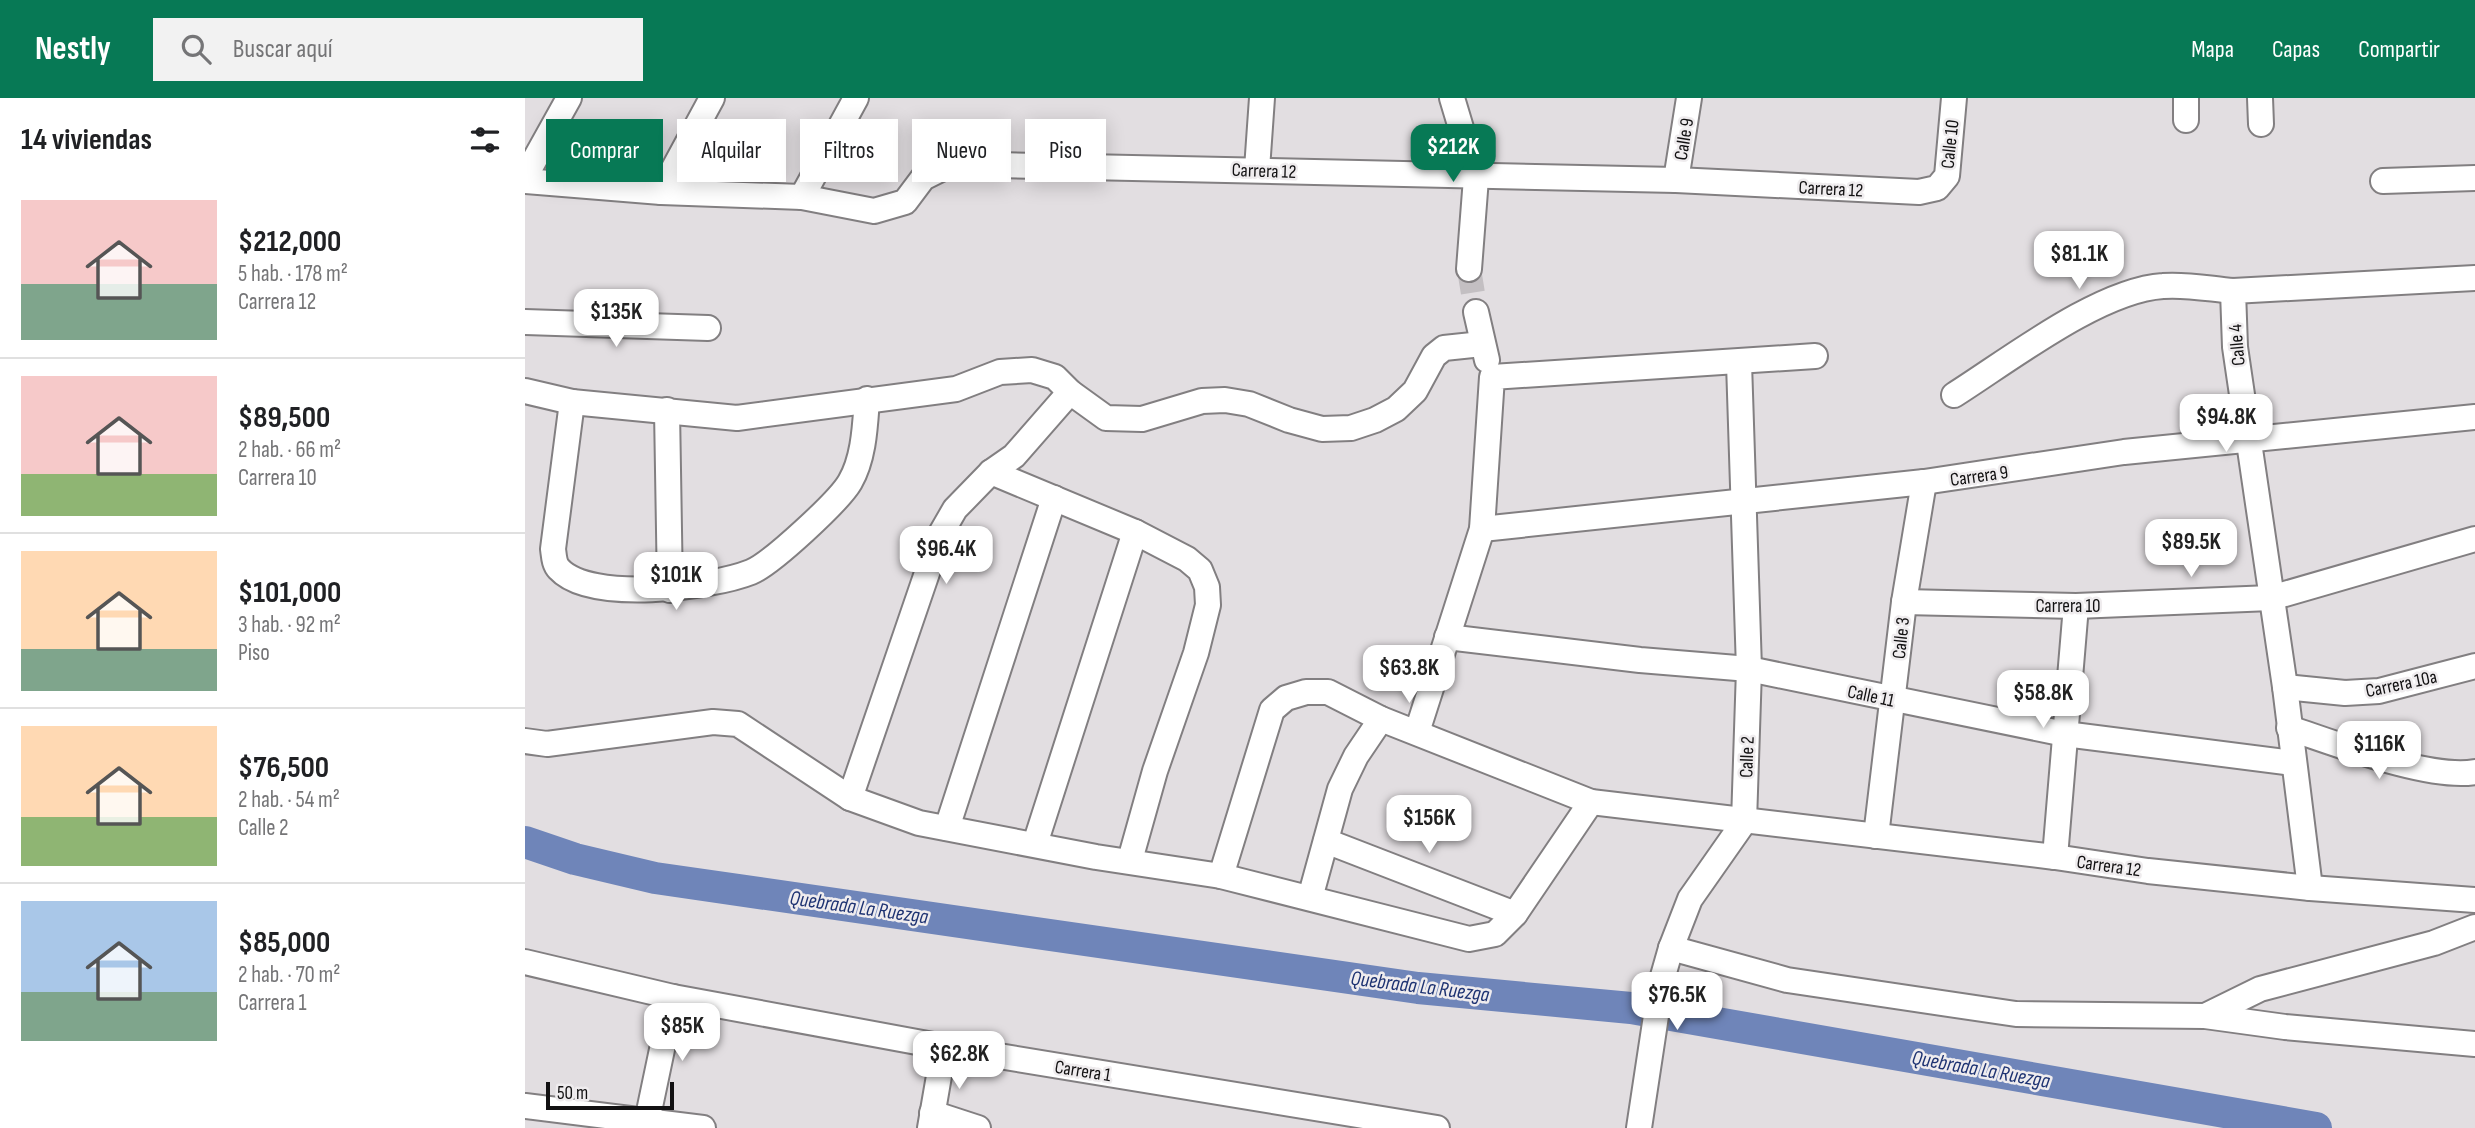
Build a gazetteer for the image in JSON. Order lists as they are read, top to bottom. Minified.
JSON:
{"streets":{"street":["Calle 9","Calle 10","Carrera 12","Calle 4","Carrera 9","Carrera 10","Calle 3","Carrera 10a","Calle 11","Calle 2","Carrera 1"]},"crossings":[["Calle 9","Carrera 12"],["Calle 10","Carrera 12"],["Carrera 12","Calle 4"],["Carrera 12","Calle 3"],["Carrera 12","Calle 2"],["Calle 4","Carrera 9"],["Calle 4","Carrera 10"],["Calle 4","Carrera 10a"],["Calle 4","Calle 11"],["Carrera 9","Calle 3"],["Carrera 9","Calle 2"],["Carrera 10","Calle 3"],["Calle 3","Calle 11"],["Calle 11","Calle 2"]],"water":["Quebrada La Ruezga"],"scale_bar":"50 m","page":{"header":"Nestly","search":"Buscar aquí","nav":["Mapa","Capas","Compartir"],"heading":"14 viviendas","chip":["Comprar","Alquilar","Filtros","Nuevo","Piso"],"price":["$212K","$81.1K","$135K","$94.8K","$89.5K","$96.4K","$101K","$63.8K","$58.8K","$116K","$156K","$76.5K","$85K","$62.8K"],"list":[{"name":"$212,000","note":"5 hab. · 178 m² · Carrera 12"},{"name":"$89,500","note":"2 hab. · 66 m² · Carrera 10"},{"name":"$101,000","note":"3 hab. · 92 m² · Piso"},{"name":"$76,500","note":"2 hab. · 54 m² · Calle 2"},{"name":"$85,000","note":"2 hab. · 70 m² · Carrera 1"}],"scale":"50 m"}}
